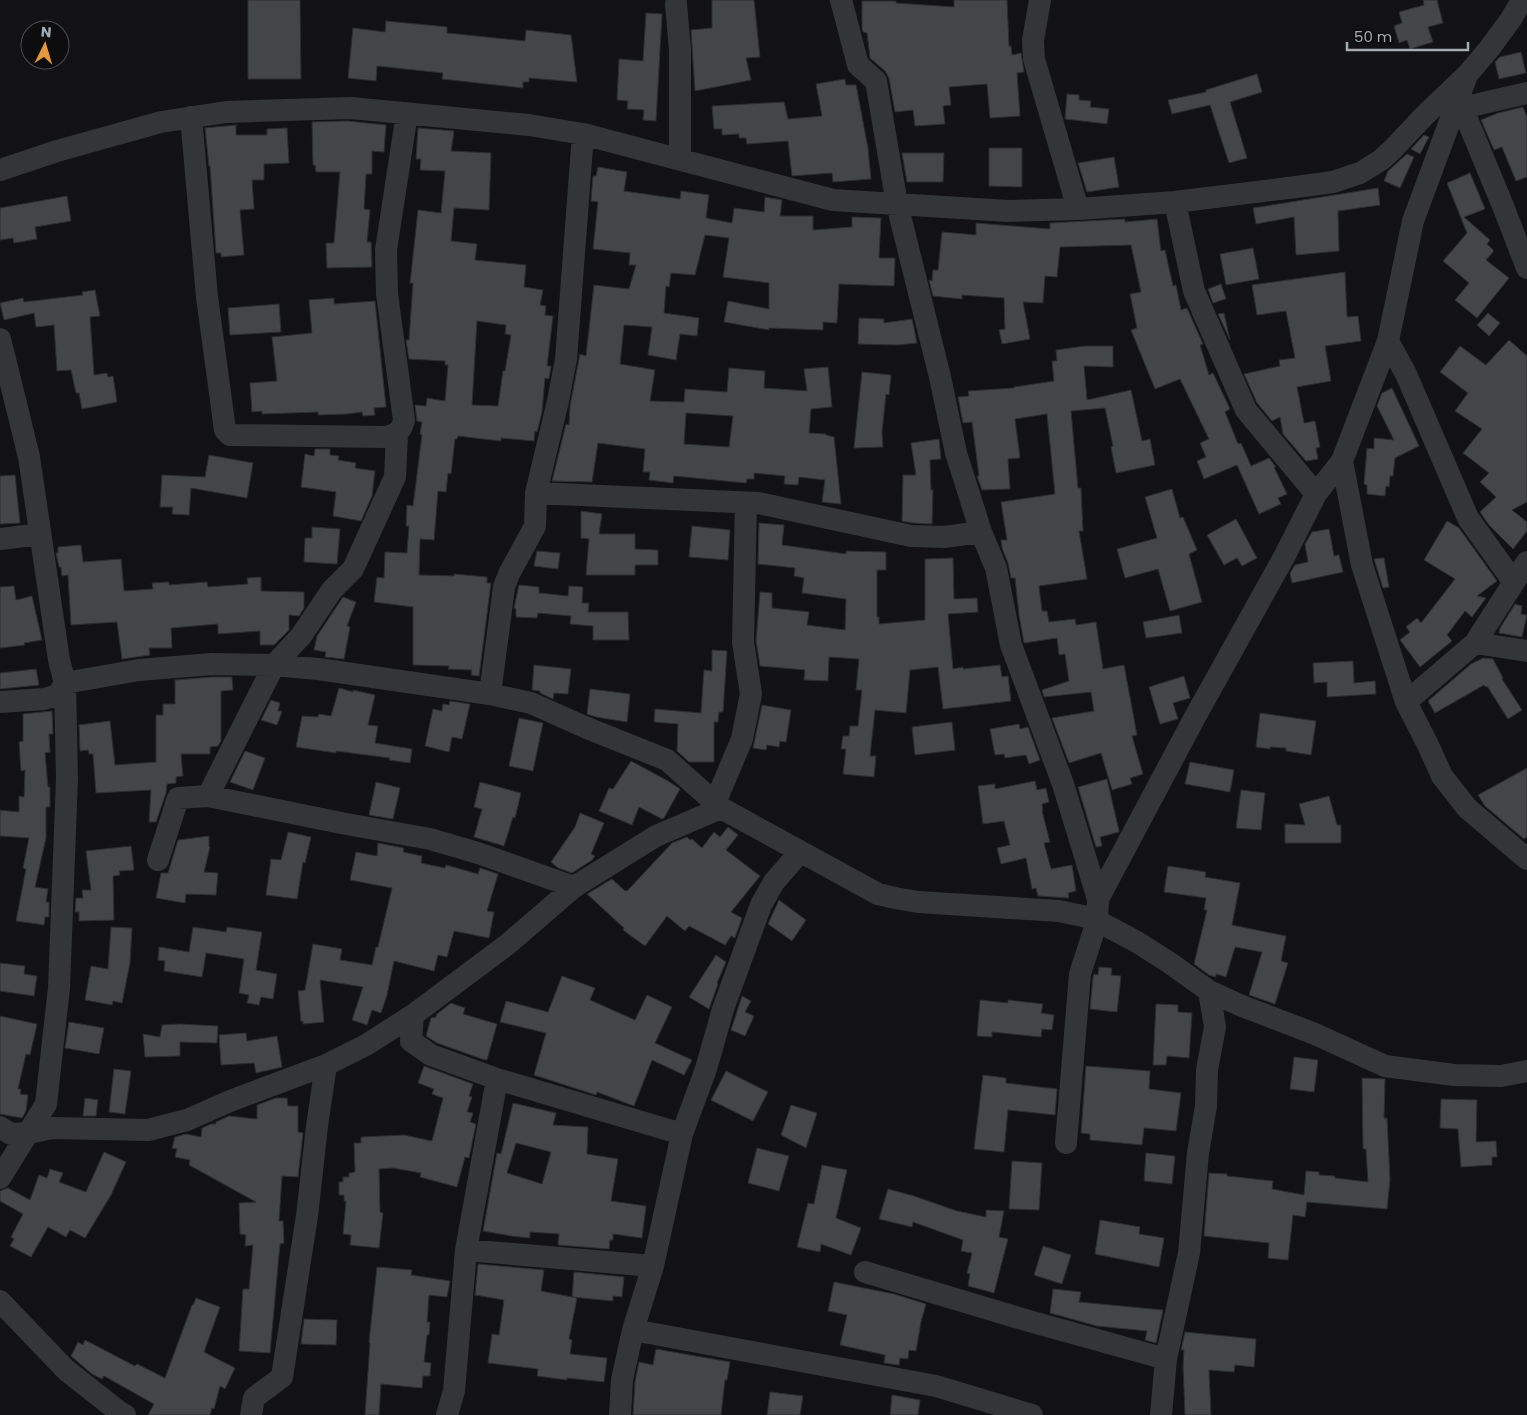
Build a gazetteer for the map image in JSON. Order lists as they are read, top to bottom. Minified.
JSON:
{"scale_bar":"50 m","north":"top"}
